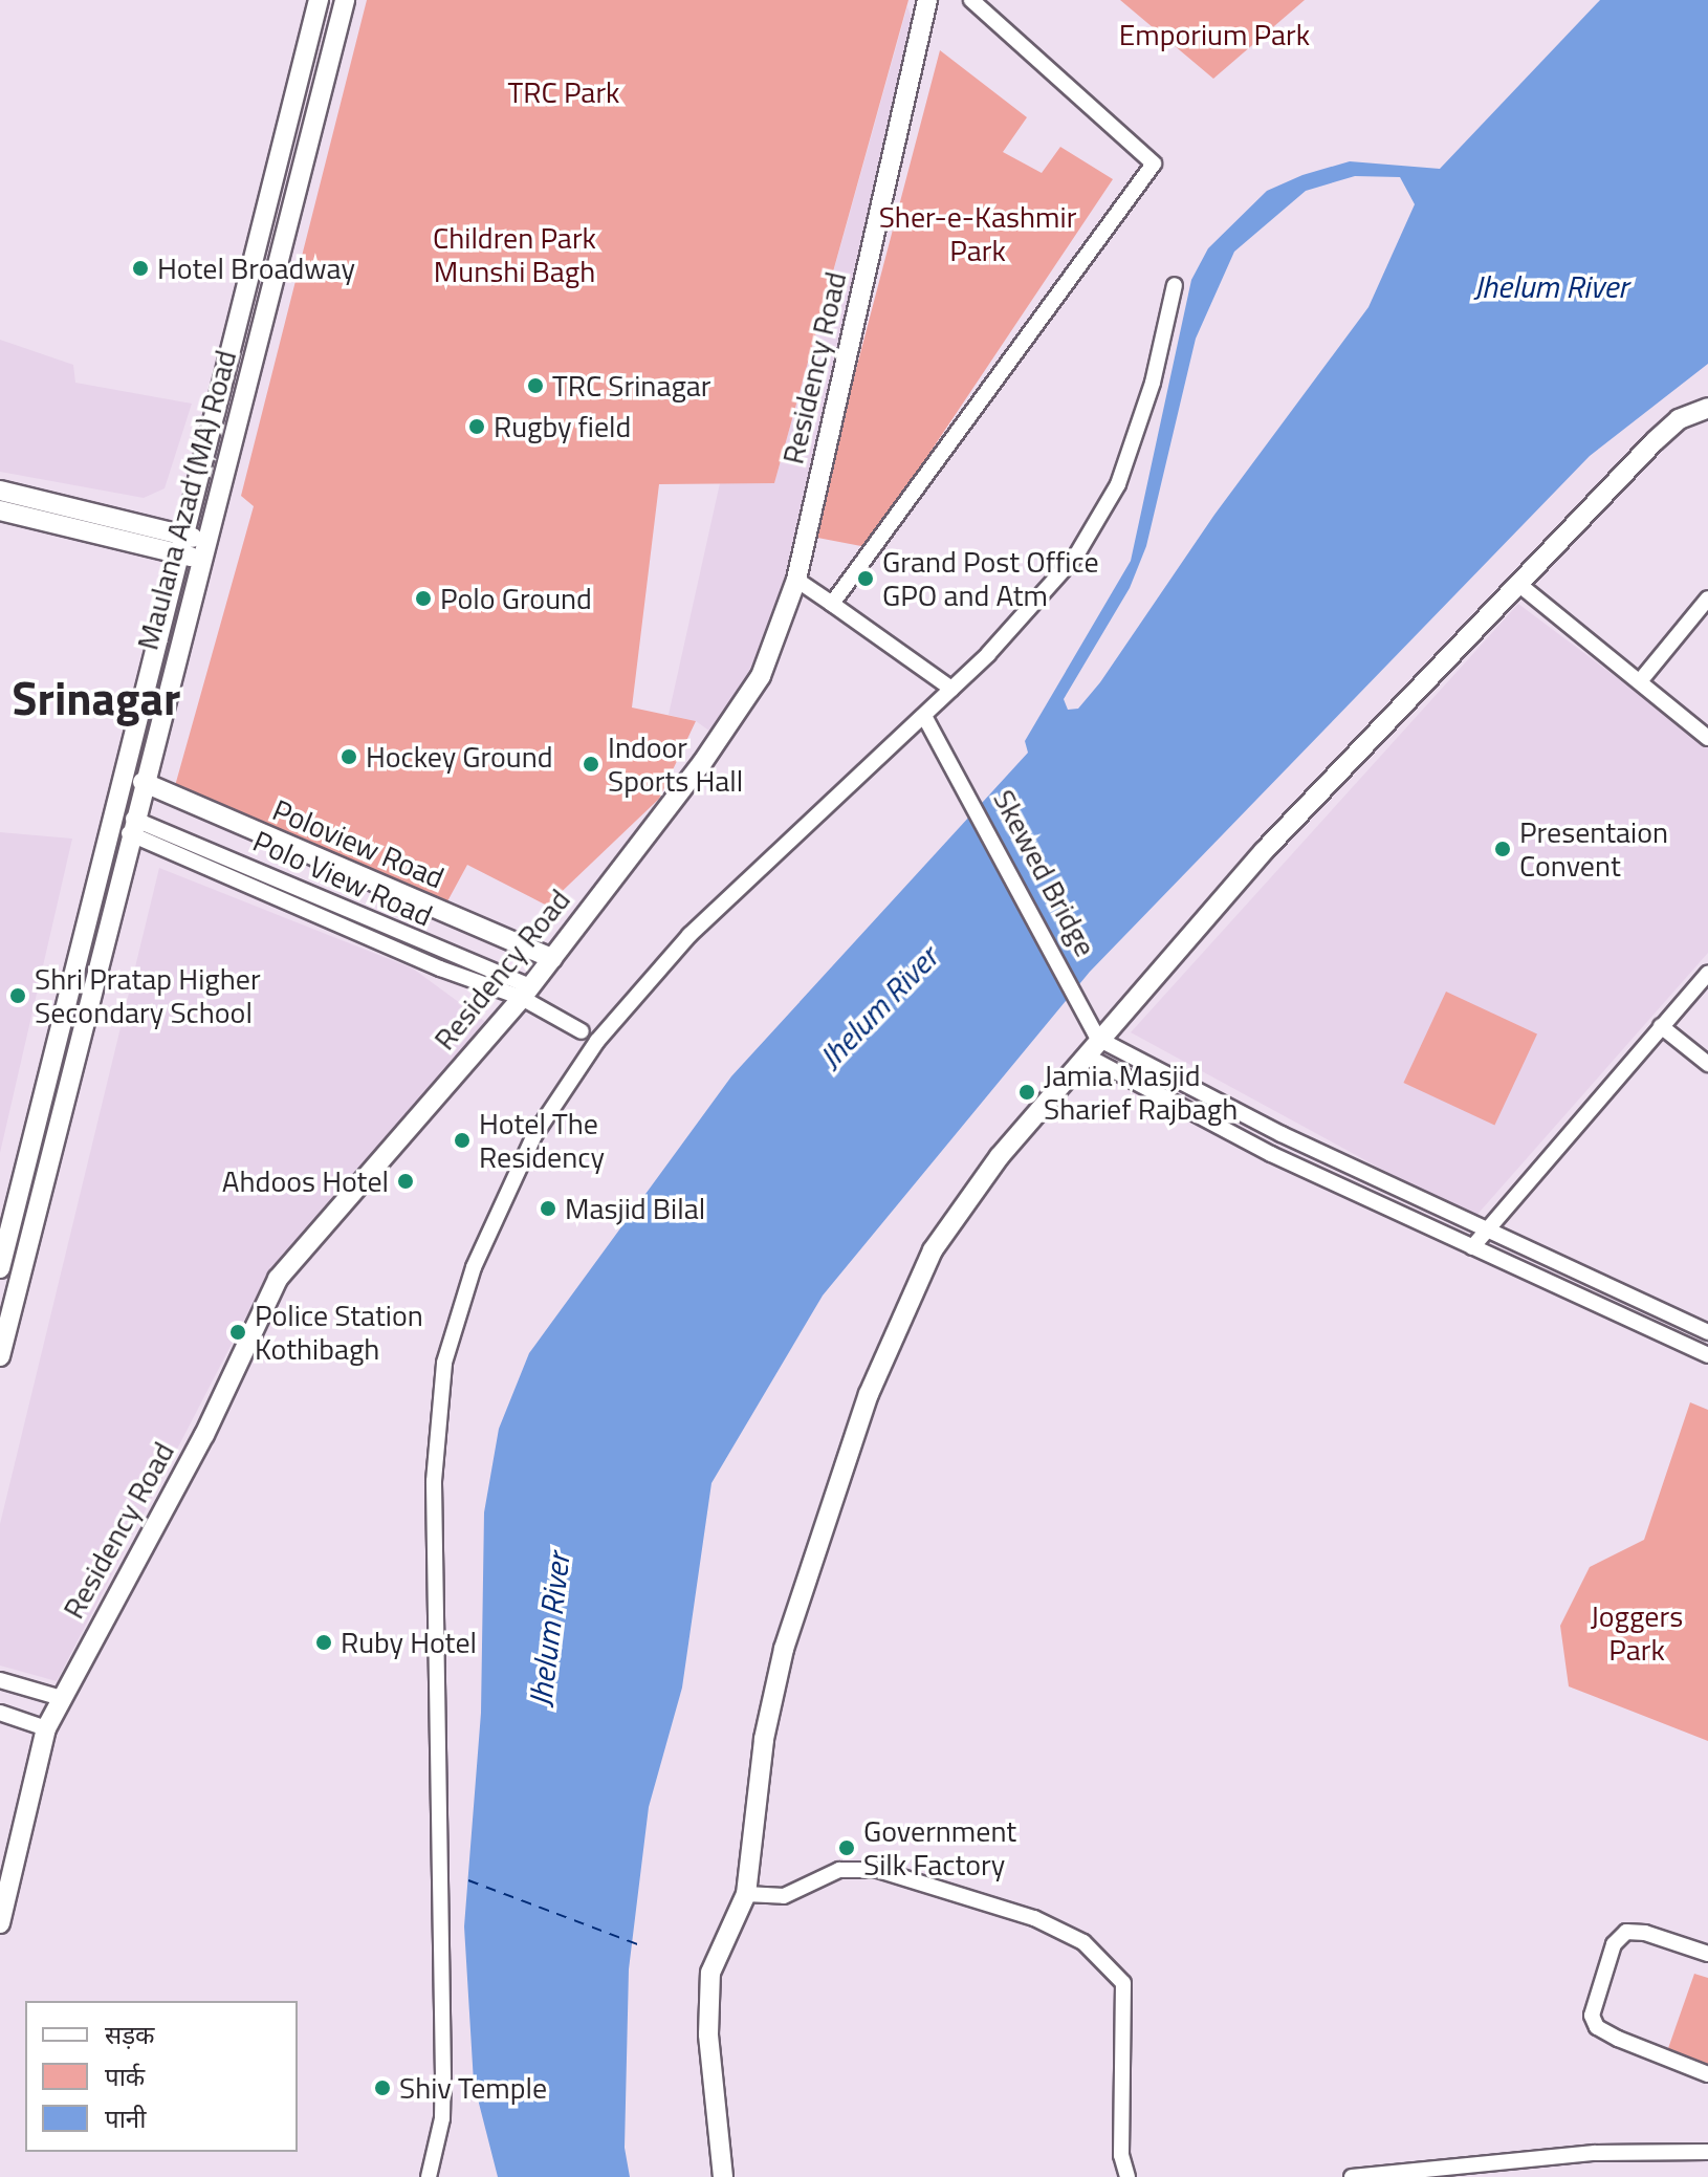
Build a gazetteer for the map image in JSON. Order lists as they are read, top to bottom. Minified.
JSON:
{"streets":{"main road":["Residency Road","Maulana Azad (MA) Road","Poloview Road"],"street":["Skewed Bridge"]},"crossings":[["Residency Road","Poloview Road"],["Maulana Azad (MA) Road","Poloview Road"]],"districts":["Srinagar"],"water":["Jhelum River"],"parks":["Emporium Park","TRC Park","Sher-e-Kashmir Park","Children Park Munshi Bagh","Joggers Park"],"places":["Hotel Broadway","TRC Srinagar","Rugby field","Grand Post Office GPO and Atm","Polo Ground","Hockey Ground","Indoor Sports Hall","Presentaion Convent","Shri Pratap Higher Secondary School","Jamia Masjid Sharief Rajbagh","Hotel The Residency","Ahdoos Hotel","Masjid Bilal","Police Station Kothibagh","Ruby Hotel","Government Silk Factory","Shiv Temple"],"legend":["सड़क","पार्क","पानी"]}
